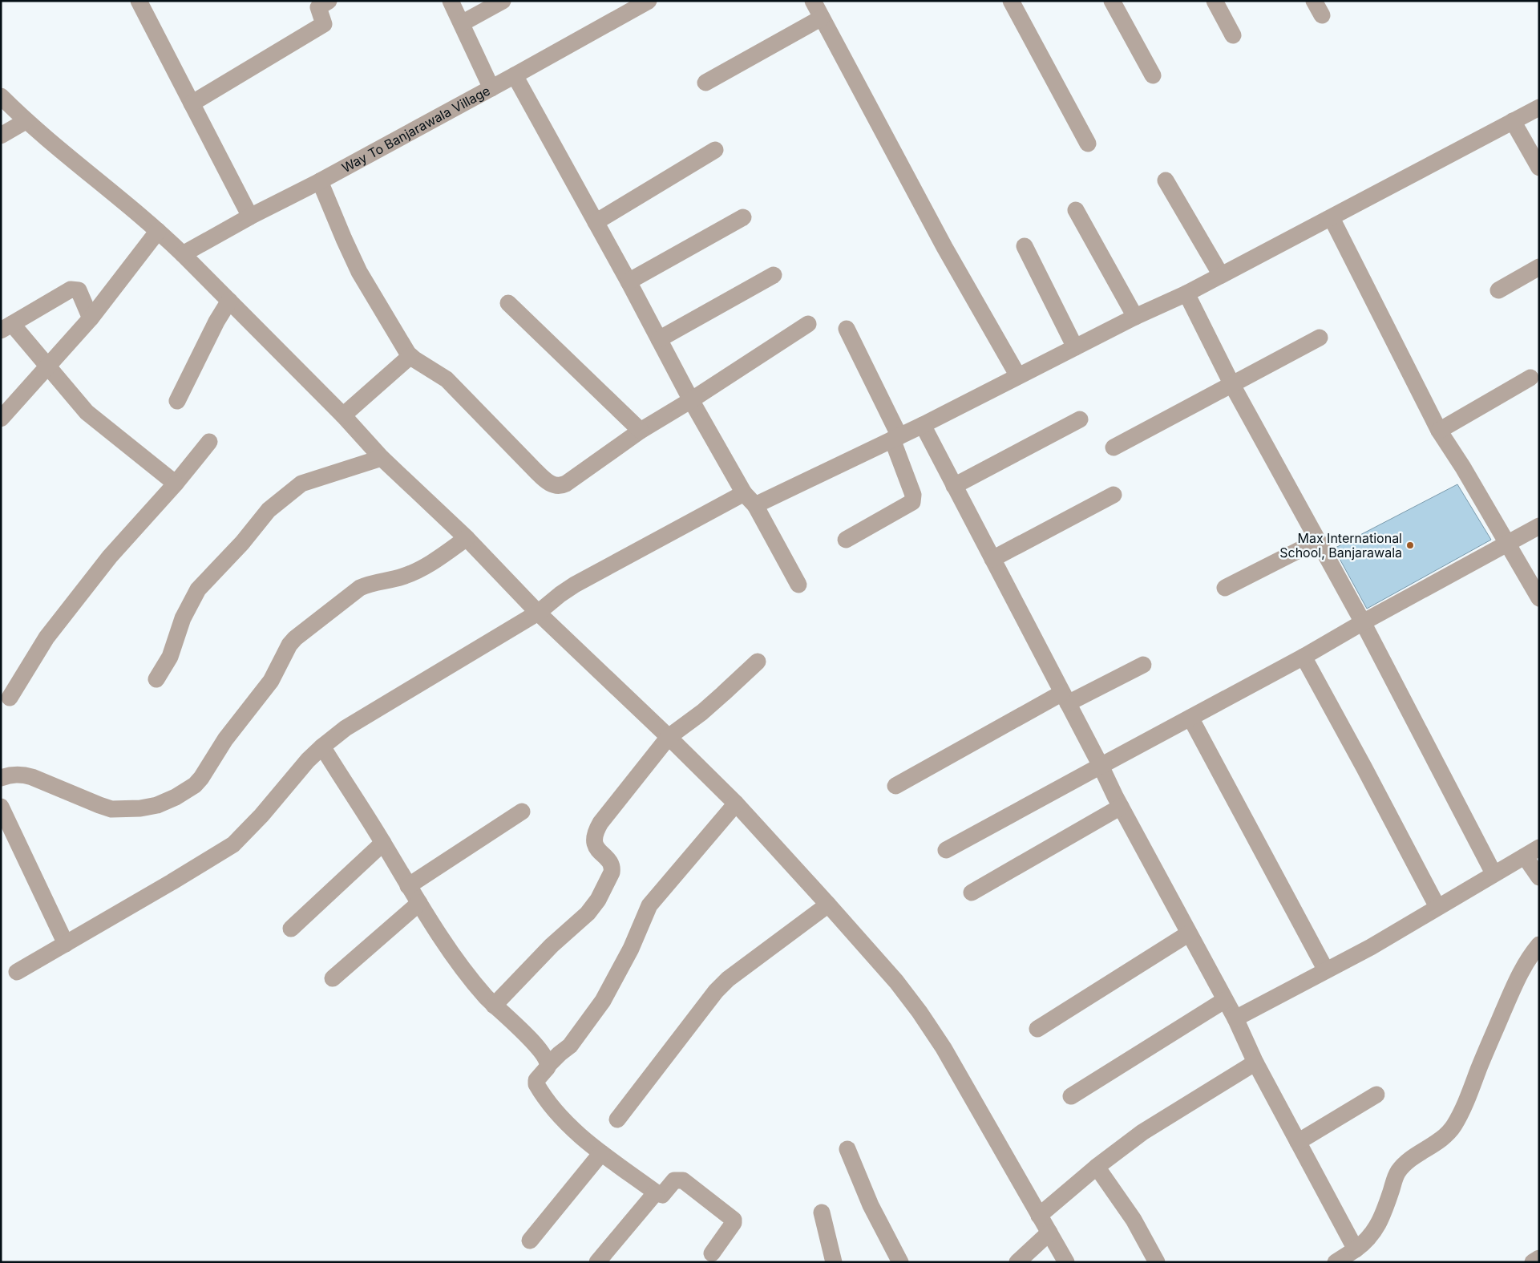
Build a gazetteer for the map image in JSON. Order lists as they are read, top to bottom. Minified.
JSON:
{"streets":{"street":["Way To Banjarawala Village"]},"places":["Max International School, Banjarawala"]}
